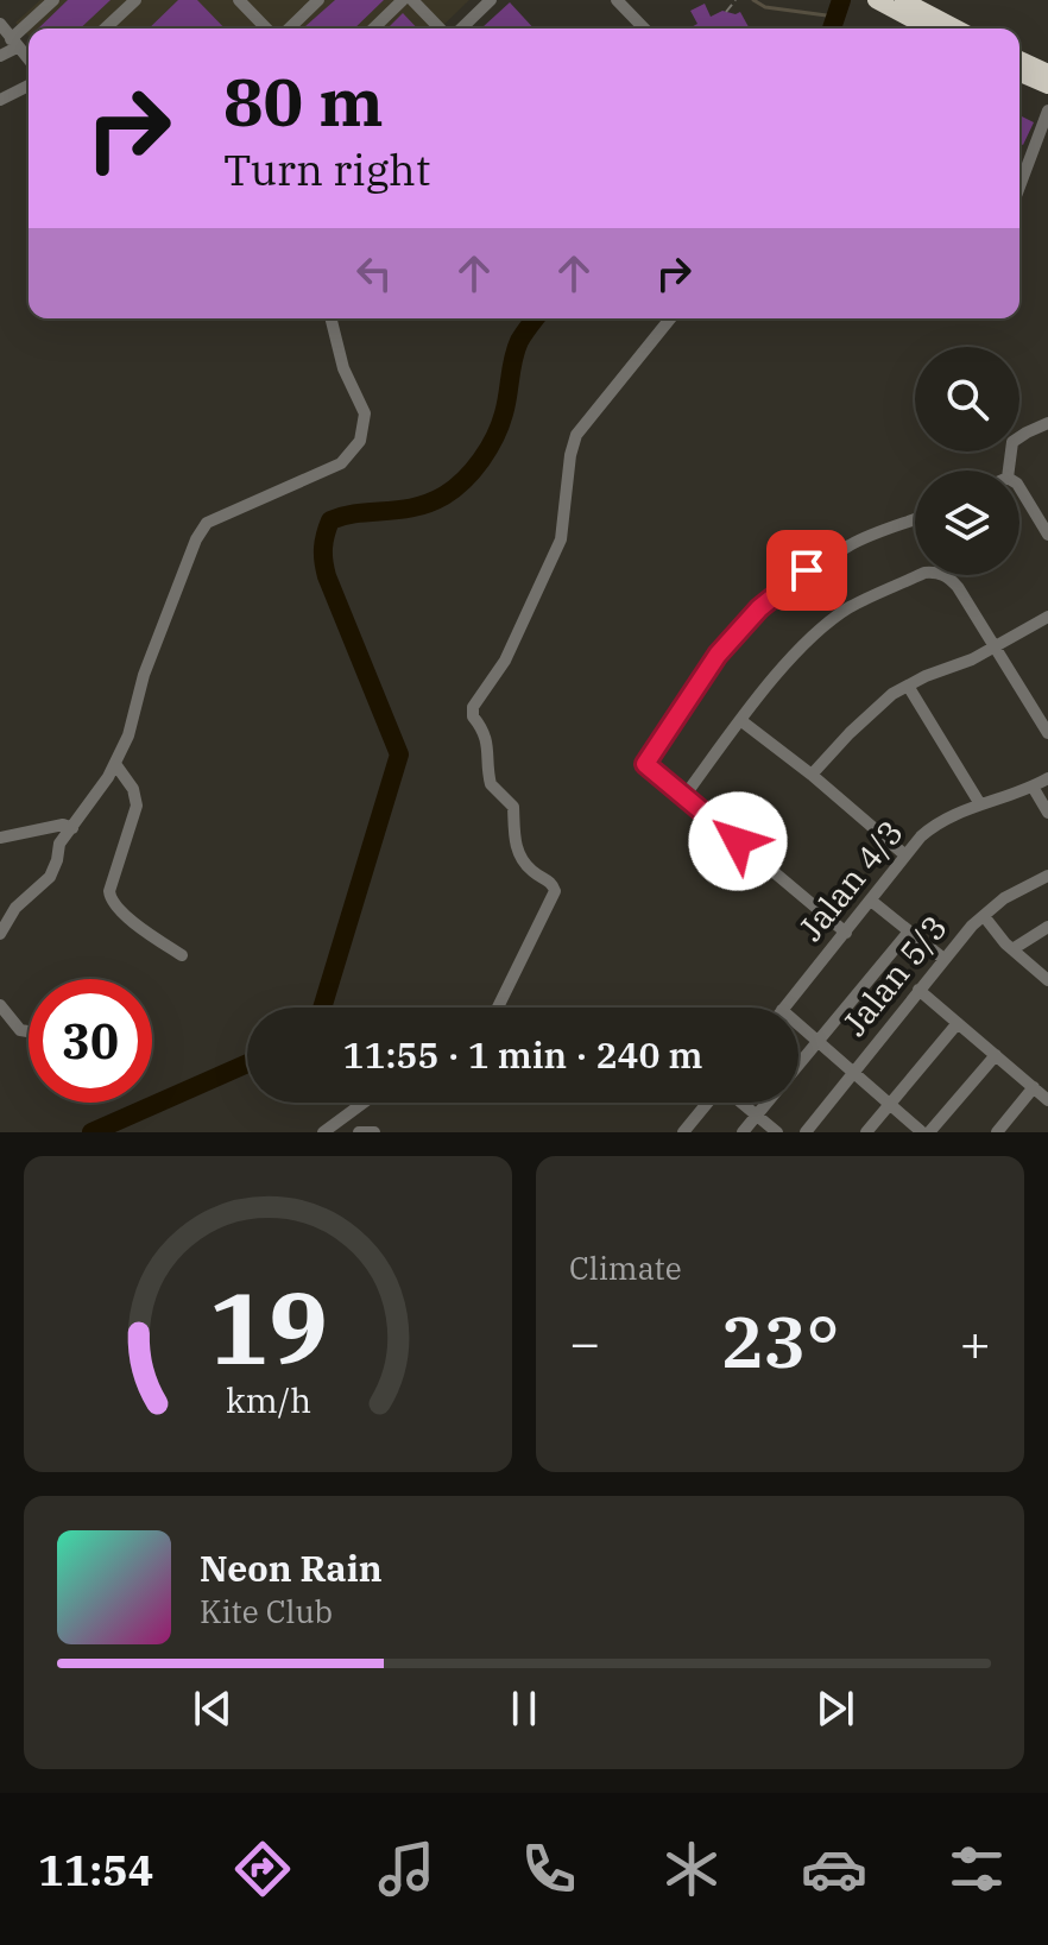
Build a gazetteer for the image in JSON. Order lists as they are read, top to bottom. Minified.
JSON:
{"streets":{"street":["Jalan 4/3","Jalan 5/3"]},"page":{"turn":["80 m","Turn right"],"limit":"30","trip":"11:55 · 1 min · 240 m","tile":"Climate","heat":["−","23°","+"],"song":["Neon Rain","Kite Club"],"tabs":"11:54","gauge":["19","km/h"]}}
